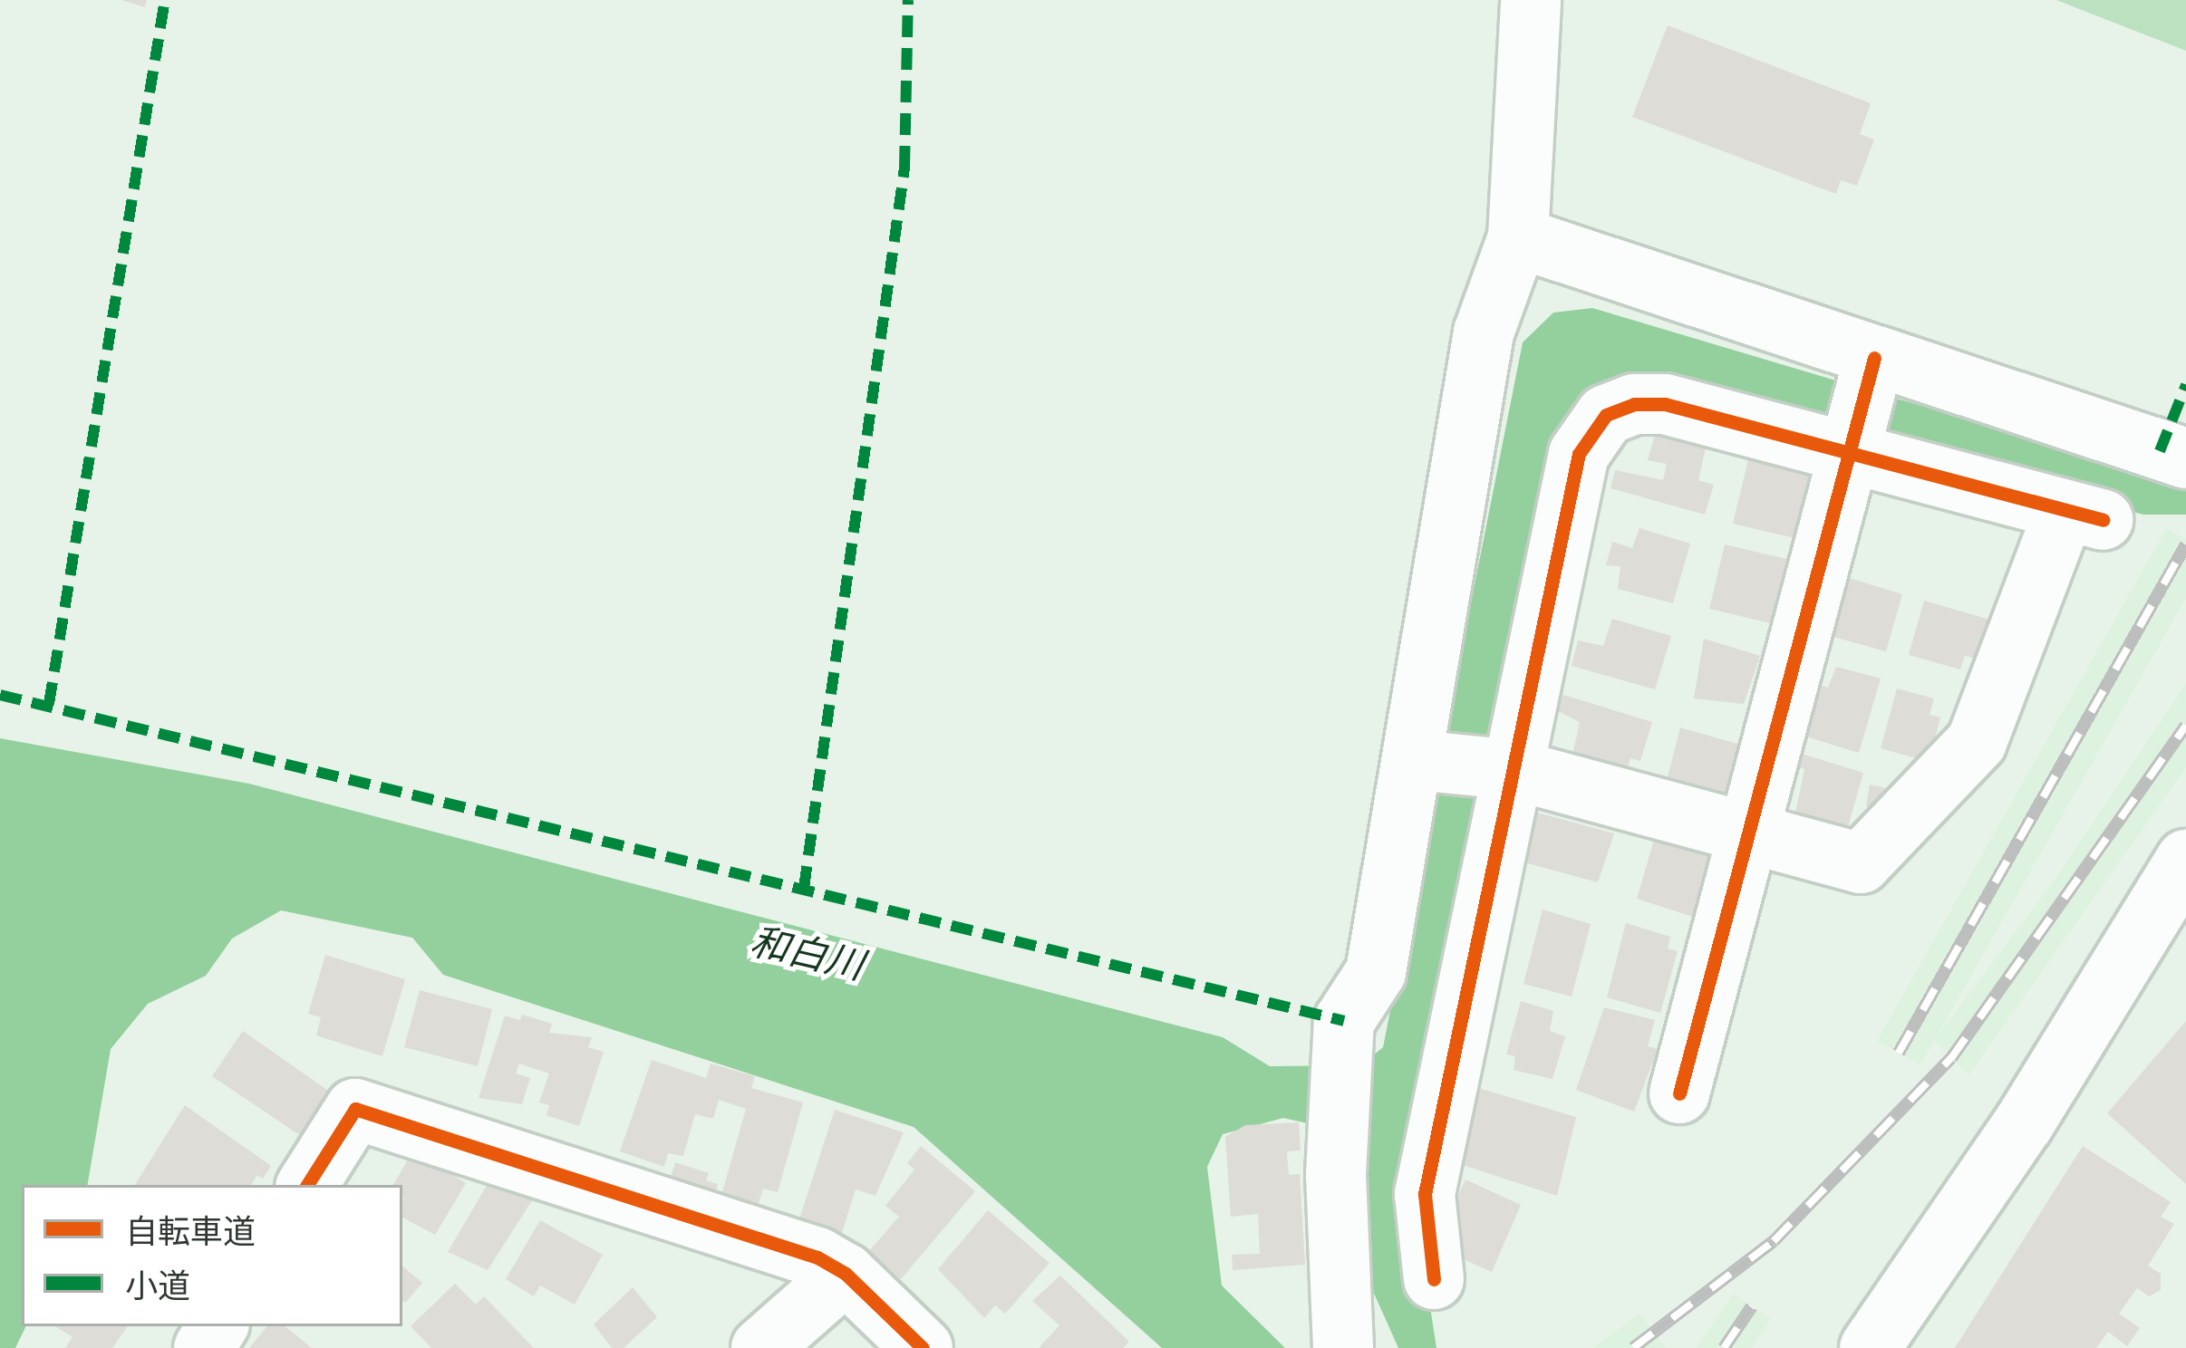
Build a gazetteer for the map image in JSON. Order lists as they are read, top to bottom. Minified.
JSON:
{"water":["和白川"],"legend":["自転車道","小道"]}
